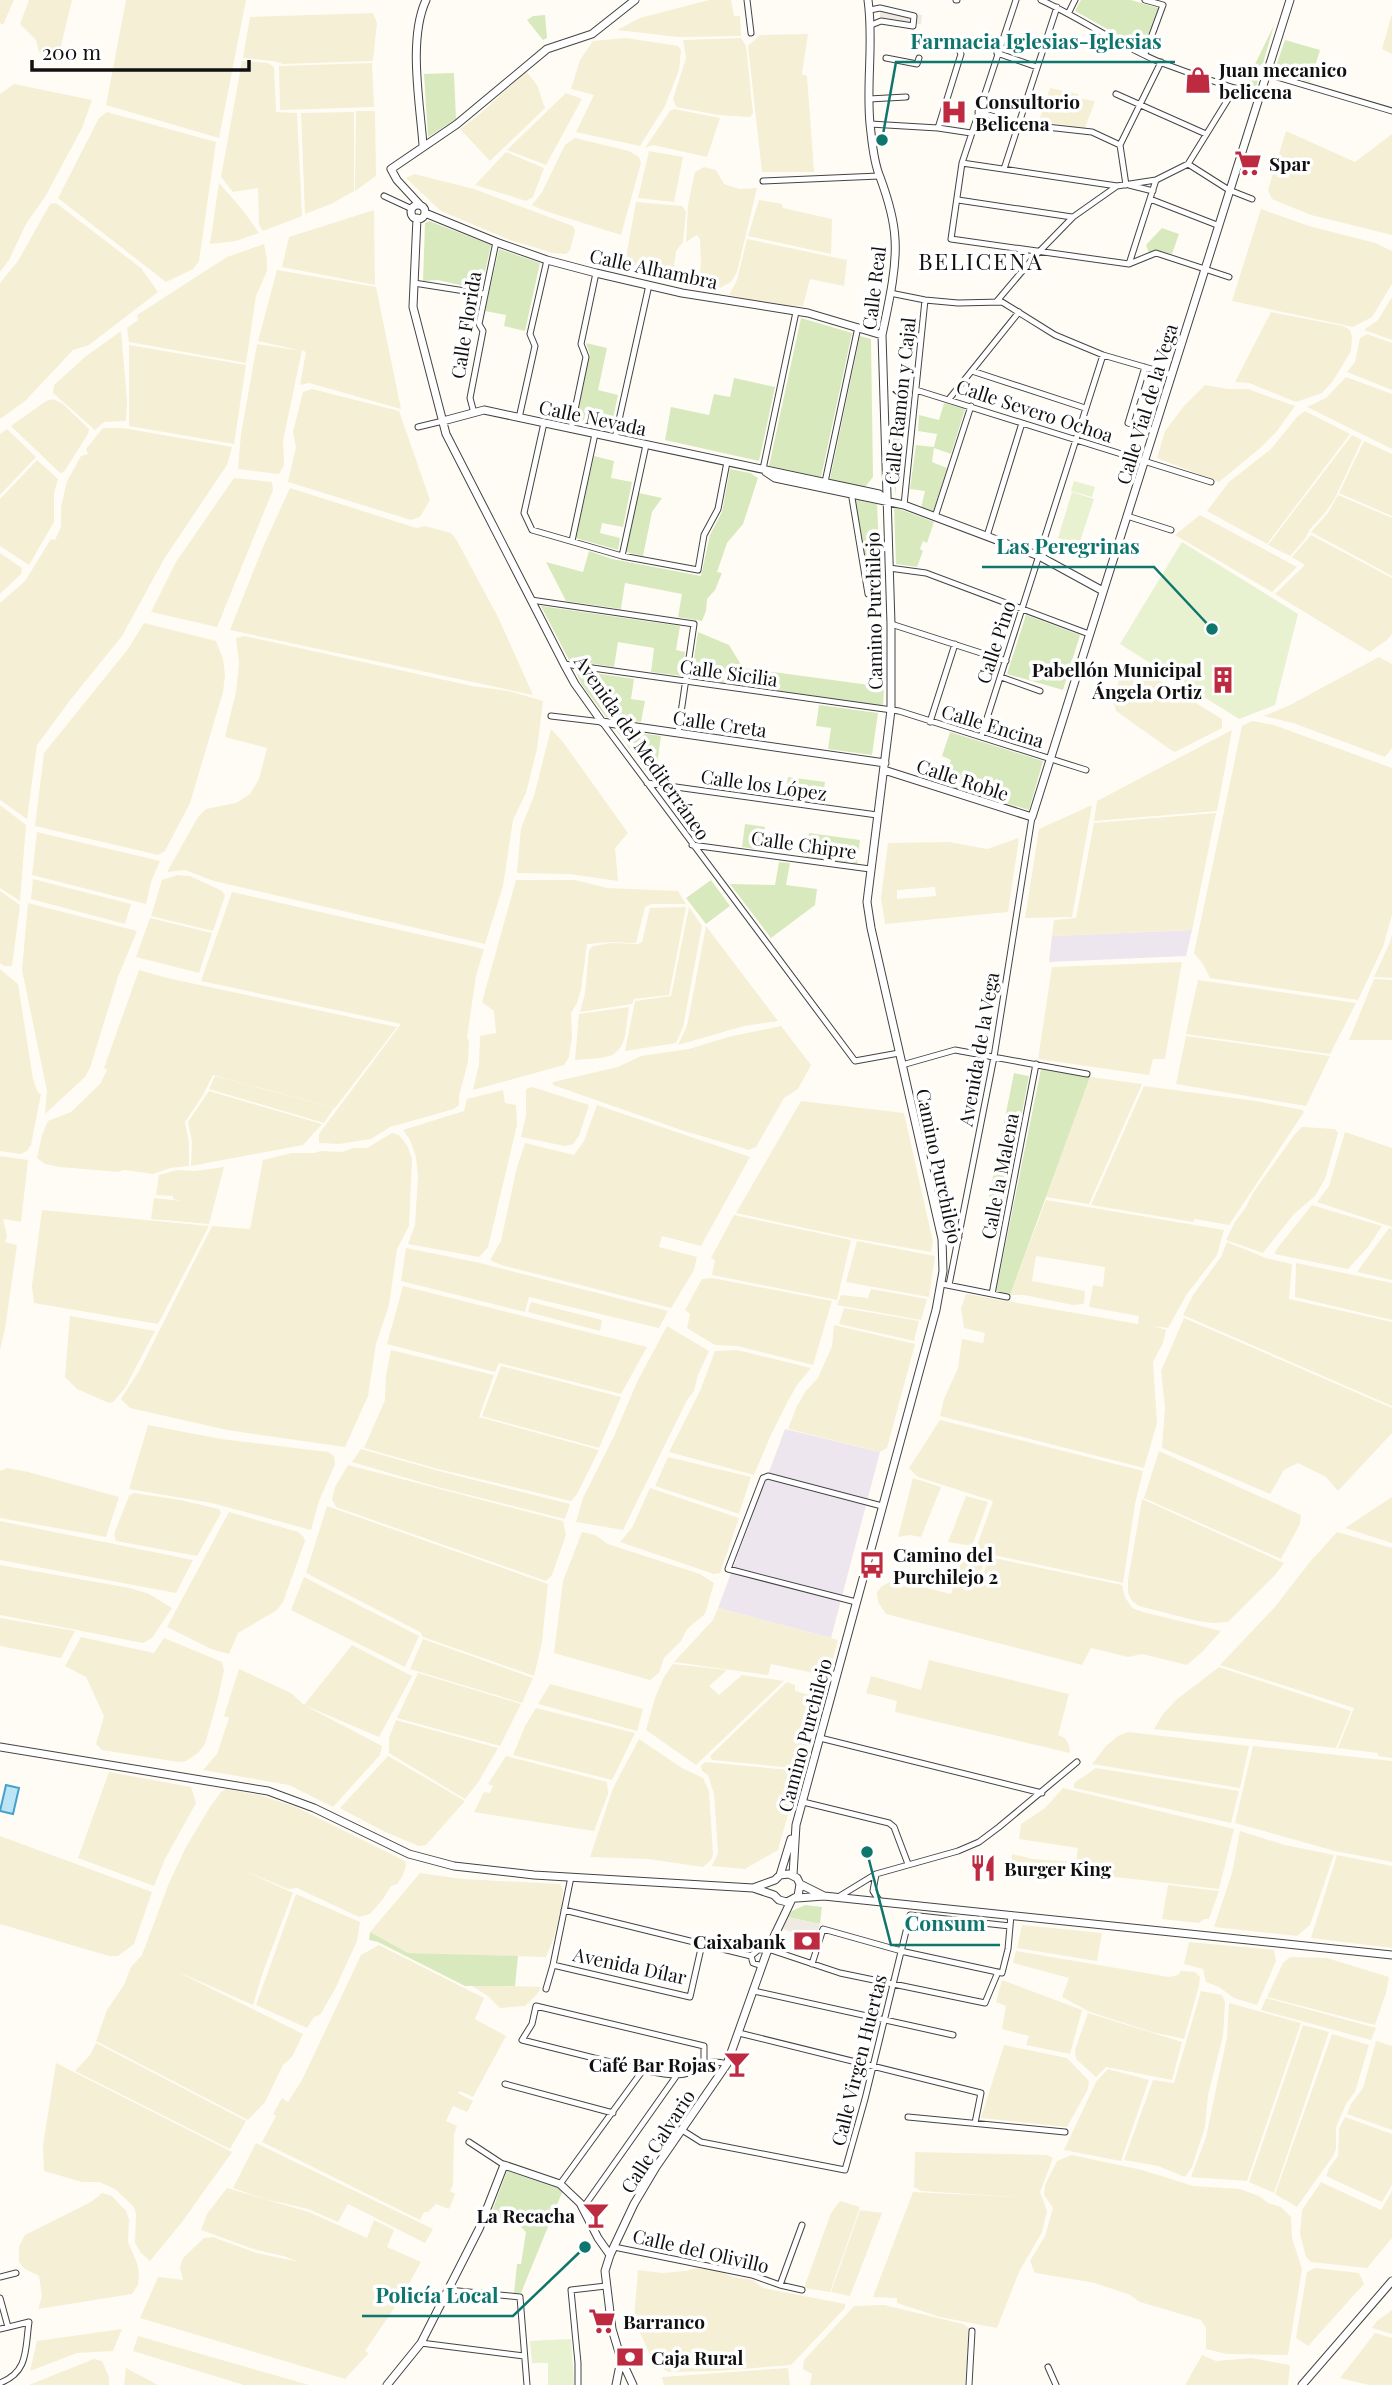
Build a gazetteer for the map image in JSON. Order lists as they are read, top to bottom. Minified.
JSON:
{"streets":{"street":["Calle Alhambra","Calle Real","Calle Florida","Calle Ramón y Cajal","Calle Vial de la Vega","Calle Severo Ochoa","Calle Nevada","Camino Purchilejo","Calle Pino","Calle Sicilia","Calle Creta","Calle Encina","Avenida del Mediterráneo","Calle Roble","Calle los López","Calle Chipre","Avenida de la Vega","Calle la Malena","Avenida Dílar","Calle Virgen Huertas","Calle Calvario","Calle del Olivillo"]},"crossings":[["Calle Alhambra","Calle Real"],["Calle Alhambra","Calle Florida"],["Calle Alhambra","Avenida del Mediterráneo"],["Calle Real","Camino Purchilejo"],["Calle Florida","Calle Nevada"],["Calle Ramón y Cajal","Calle Severo Ochoa"],["Calle Vial de la Vega","Calle Severo Ochoa"],["Calle Vial de la Vega","Calle Encina"],["Calle Vial de la Vega","Calle Roble"],["Calle Vial de la Vega","Avenida de la Vega"],["Calle Severo Ochoa","Calle Pino"],["Calle Nevada","Avenida del Mediterráneo"],["Camino Purchilejo","Calle Sicilia"],["Camino Purchilejo","Calle Creta"],["Camino Purchilejo","Calle Encina"],["Camino Purchilejo","Avenida del Mediterráneo"],["Camino Purchilejo","Calle Roble"],["Camino Purchilejo","Calle los López"],["Camino Purchilejo","Calle Chipre"],["Camino Purchilejo","Avenida de la Vega"],["Camino Purchilejo","Calle Calvario"],["Calle Pino","Calle Encina"],["Calle Sicilia","Calle Encina"],["Calle Sicilia","Avenida del Mediterráneo"],["Calle Creta","Avenida del Mediterráneo"],["Calle Creta","Calle Roble"],["Avenida del Mediterráneo","Calle los López"],["Avenida del Mediterráneo","Calle Chipre"],["Calle Roble","Avenida de la Vega"],["Calle Virgen Huertas","Calle Calvario"],["Calle Calvario","Calle del Olivillo"]],"districts":["BELICENA"],"places":{"shop":["Juan mecanico belicena"],"hospital":["Consultorio Belicena"],"other":["Farmacia Iglesias-Iglesias","Las Peregrinas","Consum","Policía Local"],"supermarket":["Spar","Barranco"],"building":["Pabellón Municipal Ángela Ortiz"],"bus stop":["Camino del Purchilejo 2"],"restaurant":["Burger King"],"bank":["Caixabank","Caja Rural"],"bar":["Café Bar Rojas","La Recacha"]},"scale_bar":"200 m"}
